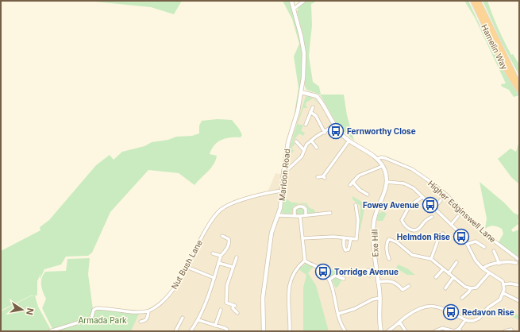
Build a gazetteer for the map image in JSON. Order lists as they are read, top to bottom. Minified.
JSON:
{"streets":{"highway":["Hamelin Way"],"street":["Marldon Road","Higher Edginswell Lane","Exe Hill","Nut Bush Lane"]},"crossings":[["Marldon Road","Higher Edginswell Lane"],["Marldon Road","Nut Bush Lane"],["Higher Edginswell Lane","Exe Hill"]],"parks":["Armada Park"],"places":{"bus stop":["Fernworthy Close","Fowey Avenue","Helmdon Rise","Torridge Avenue","Redavon Rise"]},"north":"right"}
